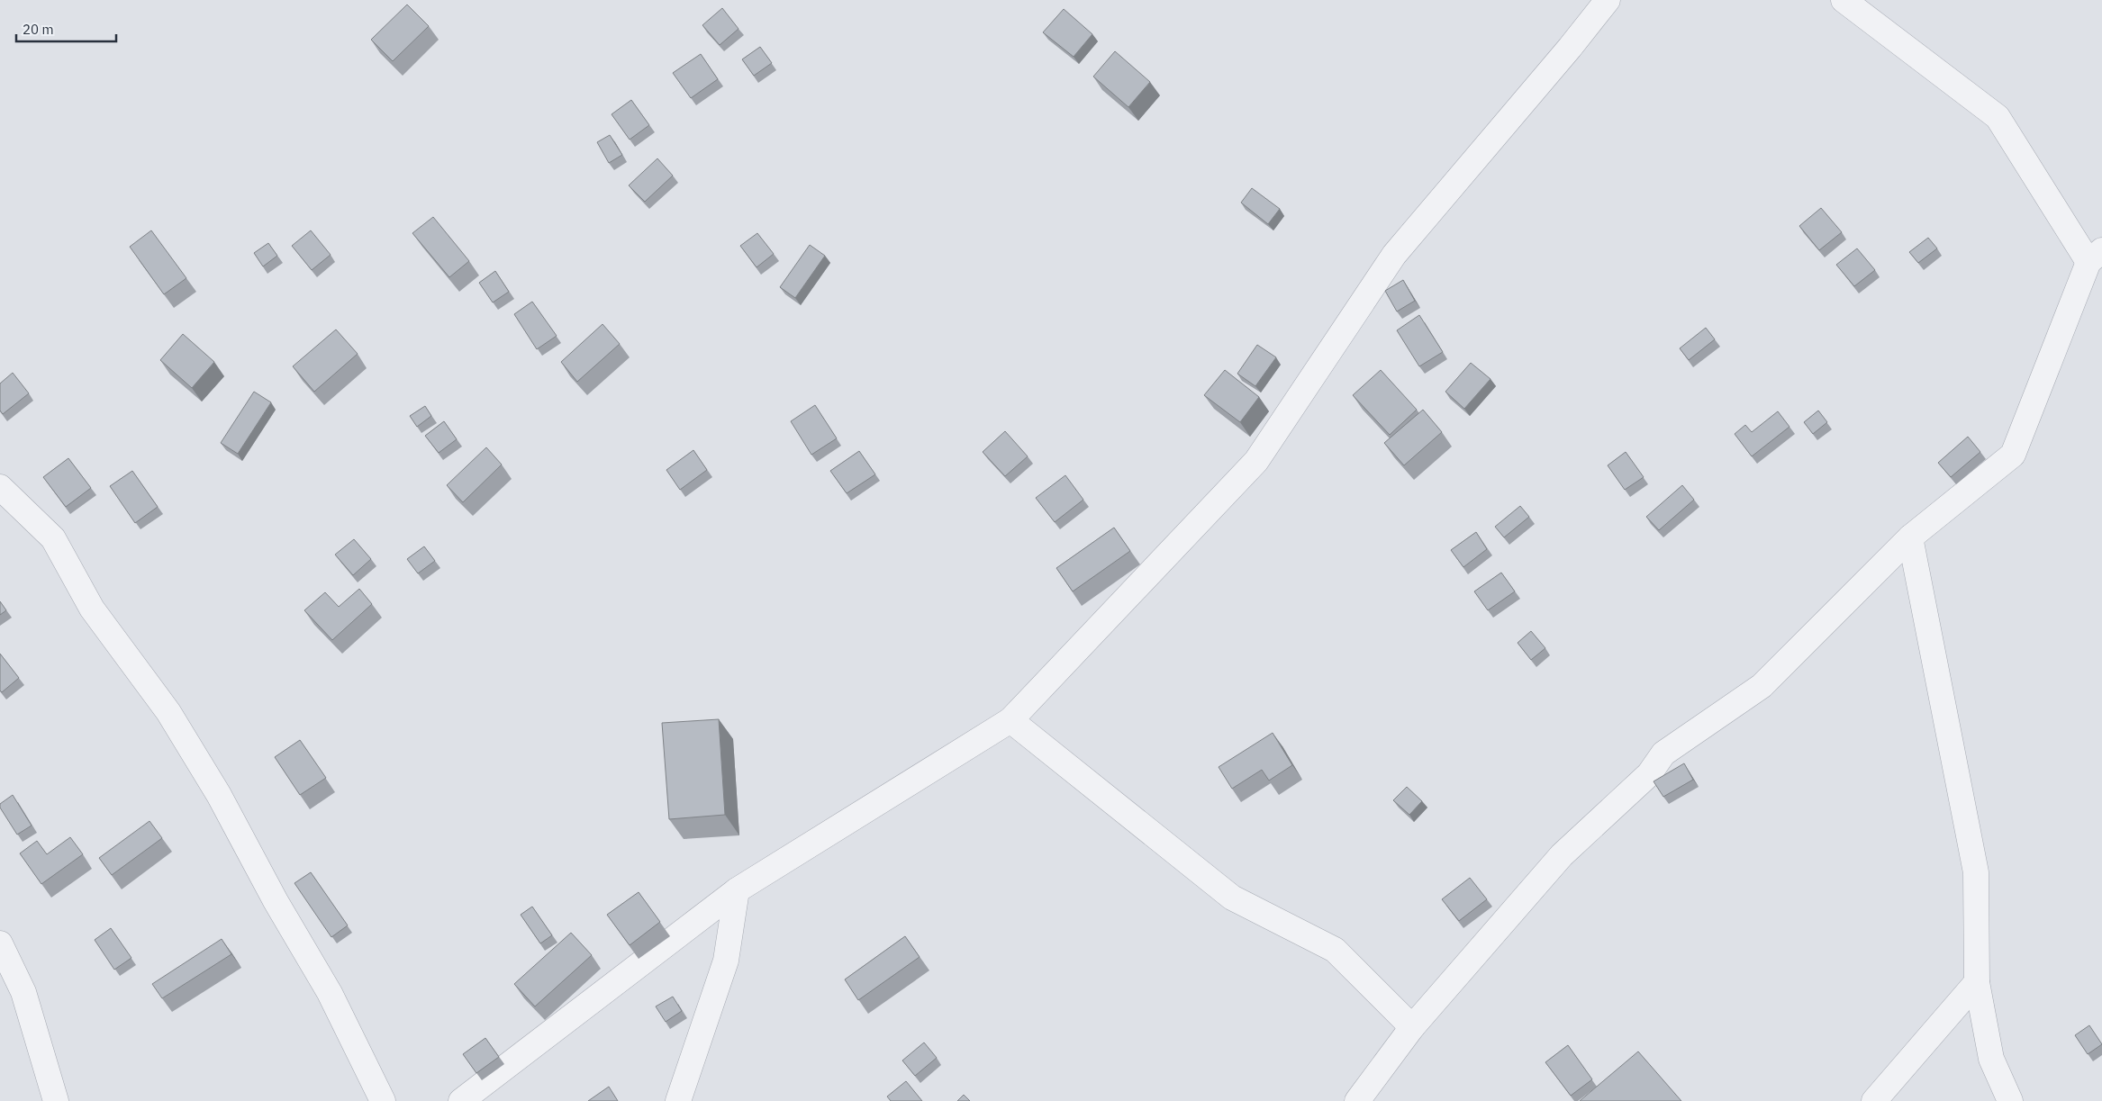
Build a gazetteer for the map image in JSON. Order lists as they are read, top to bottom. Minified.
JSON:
{"scale_bar":"20 m"}
